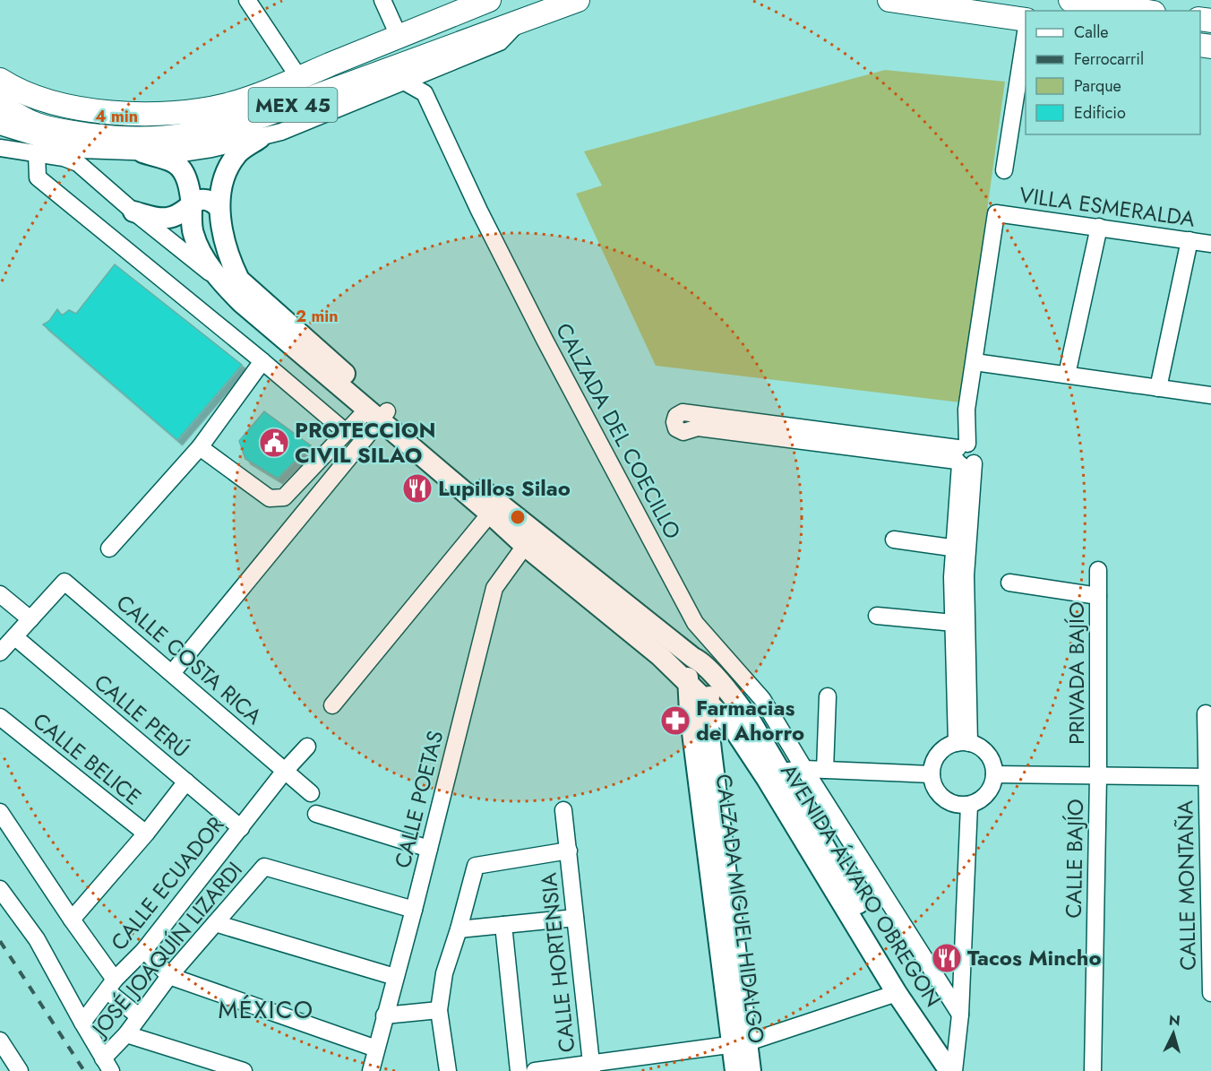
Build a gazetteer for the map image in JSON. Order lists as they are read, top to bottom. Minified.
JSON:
{"streets":{"highway":["MEX 45"],"main road":["AVENIDA ÁLVARO OBREGON","CALZADA MIGUEL HIDALGO"],"street":["VILLA ESMERALDA","CALZADA DEL COECILLO","CALLE COSTA RICA","PRIVADA BAJÍO","CALLE PERÚ","CALLE BELICE","CALLE POETAS","CALLE BAJÍO","CALLE ECUADOR","CALLE MONTAÑA","JOSÉ JOAQUÍN LIZARDI","CALLE HORTENSIA"]},"crossings":[["CALLE COSTA RICA","CALLE ECUADOR"],["PRIVADA BAJÍO","CALLE BAJÍO"],["CALLE PERÚ","CALLE ECUADOR"],["CALLE POETAS","AVENIDA ÁLVARO OBREGON"],["CALLE POETAS","JOSÉ JOAQUÍN LIZARDI"],["AVENIDA ÁLVARO OBREGON","CALZADA MIGUEL HIDALGO"]],"districts":["MÉXICO"],"places":{"public building":["PROTECCION CIVIL SILAO"],"restaurant":["Lupillos Silao","Tacos Mincho"],"pharmacy":["Farmacias del Ahorro"]},"legend":["Calle","Ferrocarril","Parque","Edificio"],"north":"top","rings":["4 min","2 min"]}
